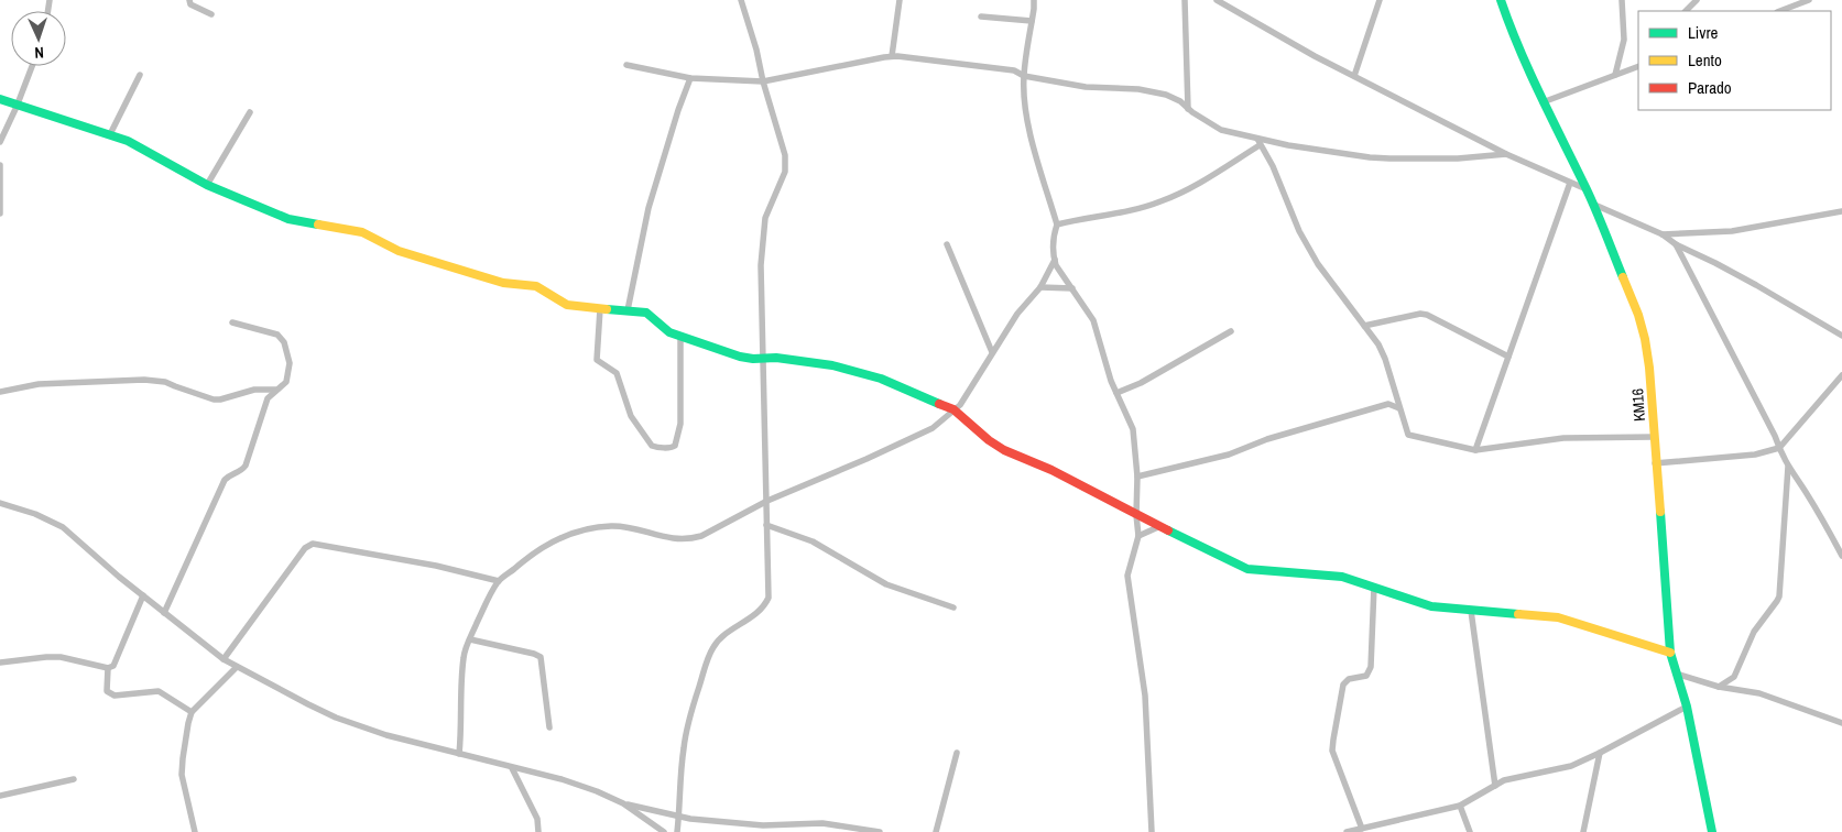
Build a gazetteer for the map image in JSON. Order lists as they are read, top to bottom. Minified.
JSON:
{"streets":{"street":["KM16"]},"legend":["Livre","Lento","Parado"],"north":"bottom"}
